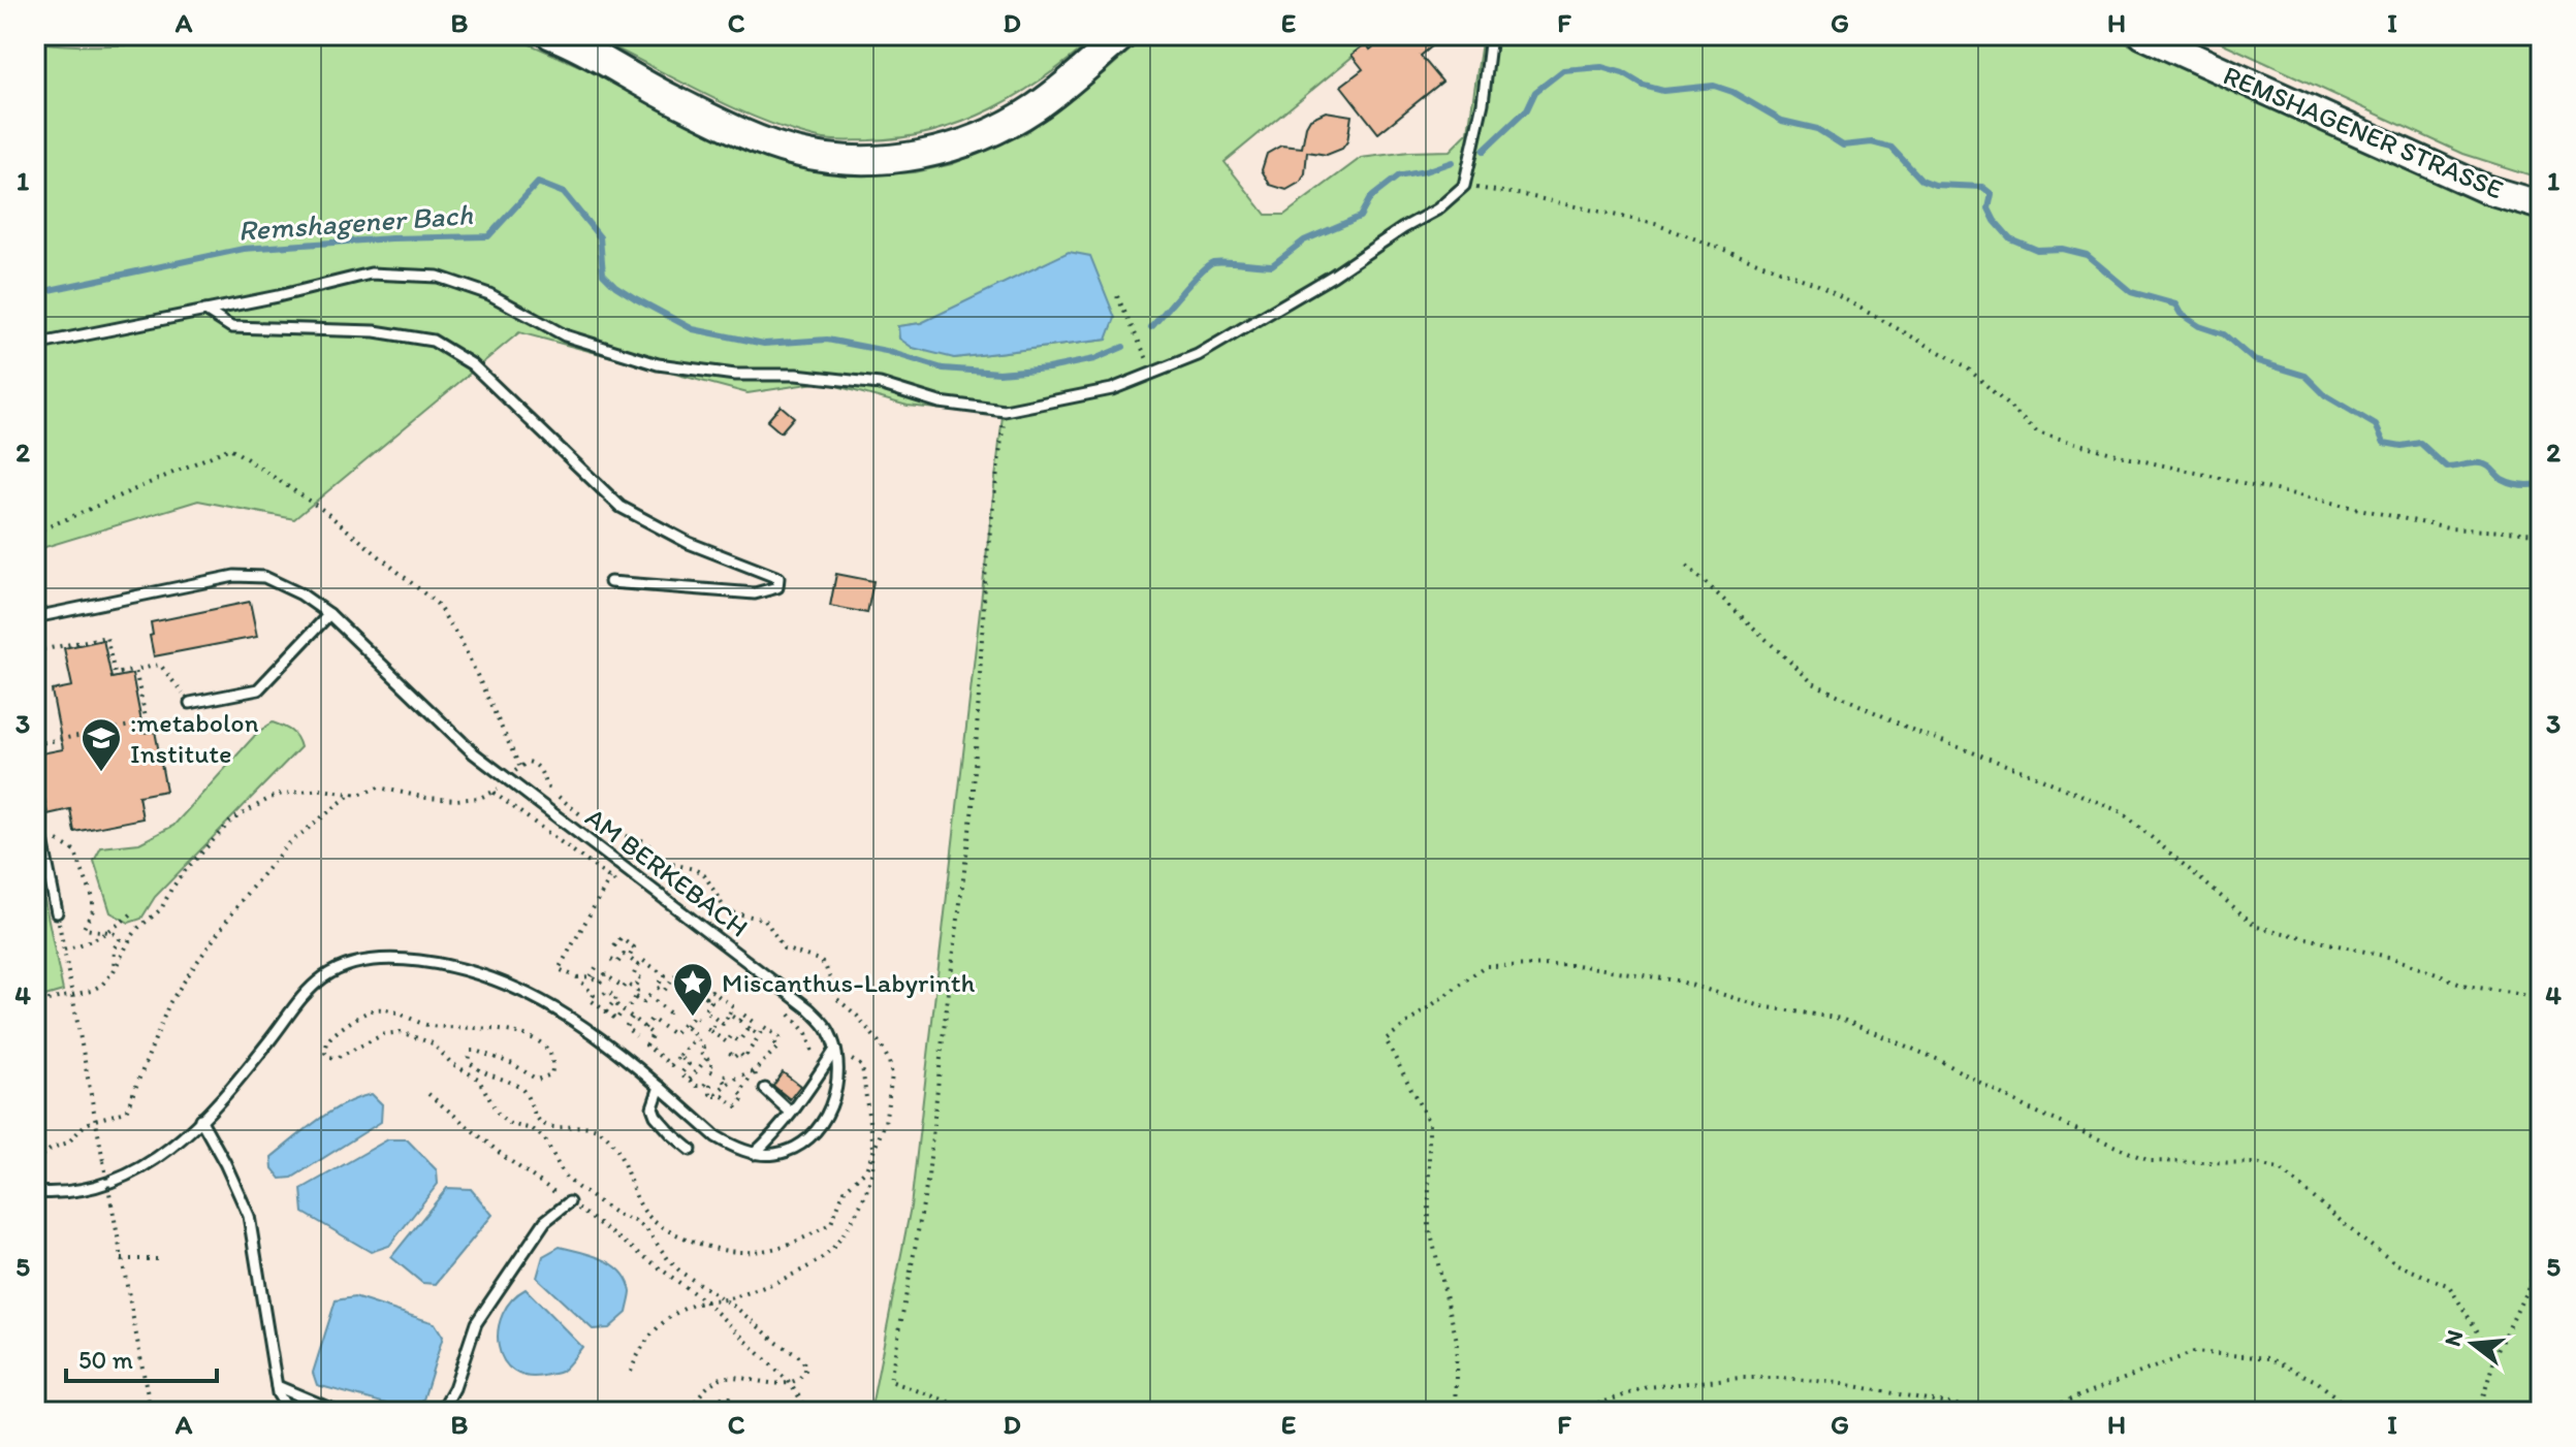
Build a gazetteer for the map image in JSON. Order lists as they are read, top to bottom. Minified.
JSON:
{"streets":{"main road":["REMSHAGENER STRASSE"],"lane":["AM BERKEBACH"]},"water":["Remshagener Bach"],"places":{"school or university":[":metabolon Institute"],"place":["Miscanthus-Labyrinth"]},"scale_bar":"50 m","north":"left","grid":{"columns":["A","B","C","D","E","F","G","H","I"],"rows":["1","2","3","4","5"]}}
